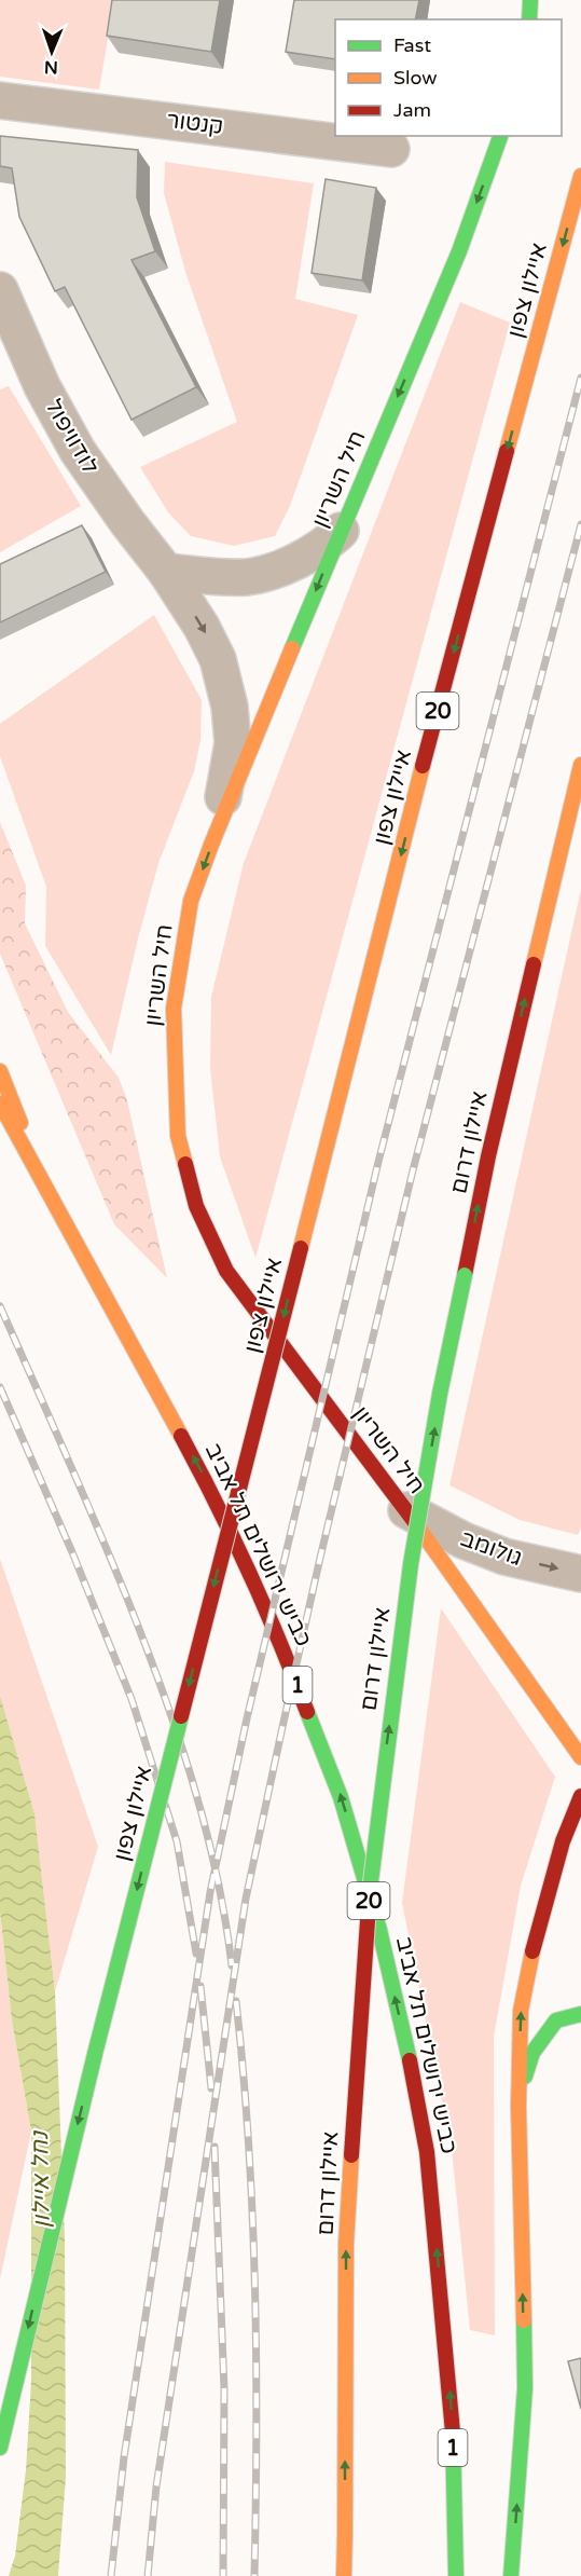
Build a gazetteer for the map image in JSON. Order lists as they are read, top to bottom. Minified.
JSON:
{"streets":{"main road":["איילון צפון","חיל השריון","20","איילון דרום","כביש ירושלים תל אביב","1"],"street":["קנטור","לודוויפול","גולומב"]},"crossings":[["לודוויפול","חיל השריון"],["חיל השריון","גולומב"]],"one_way":["איילון צפון","לודוויפול","חיל השריון","איילון דרום","גולומב"],"water":["נחל איילון"],"legend":["Fast","Slow","Jam"],"north":"bottom"}
